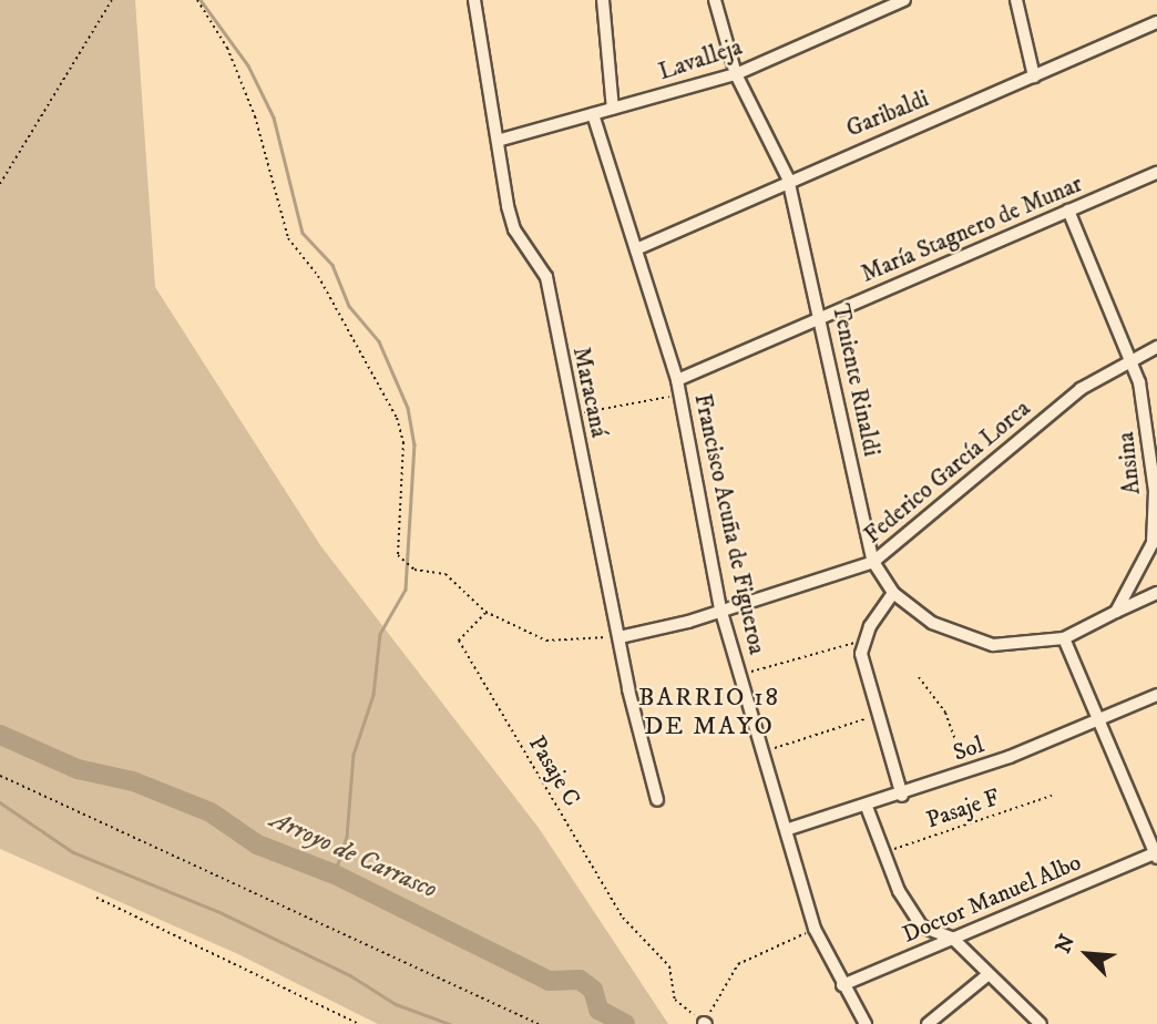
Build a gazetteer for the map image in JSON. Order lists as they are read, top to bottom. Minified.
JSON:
{"streets":{"street":["Lavalleja","Garibaldi","María Stagnero de Munar","Teniente Rinaldi","Maracaná","Ansina","Federico García Lorca","Francisco Acuña de Figueroa","Sol","Doctor Manuel Albo"],"path":["Pasaje C","Pasaje F"]},"crossings":[["Lavalleja","Teniente Rinaldi"],["Lavalleja","Maracaná"],["Lavalleja","Francisco Acuña de Figueroa"],["Garibaldi","Teniente Rinaldi"],["Garibaldi","Francisco Acuña de Figueroa"],["María Stagnero de Munar","Teniente Rinaldi"],["María Stagnero de Munar","Ansina"],["María Stagnero de Munar","Francisco Acuña de Figueroa"],["Teniente Rinaldi","Federico García Lorca"],["Maracaná","Federico García Lorca"],["Ansina","Federico García Lorca"],["Federico García Lorca","Francisco Acuña de Figueroa"],["Francisco Acuña de Figueroa","Sol"],["Francisco Acuña de Figueroa","Doctor Manuel Albo"]],"districts":["BARRIO 18 DE MAYO"],"water":["Arroyo de Carrasco"],"north":"top left"}
